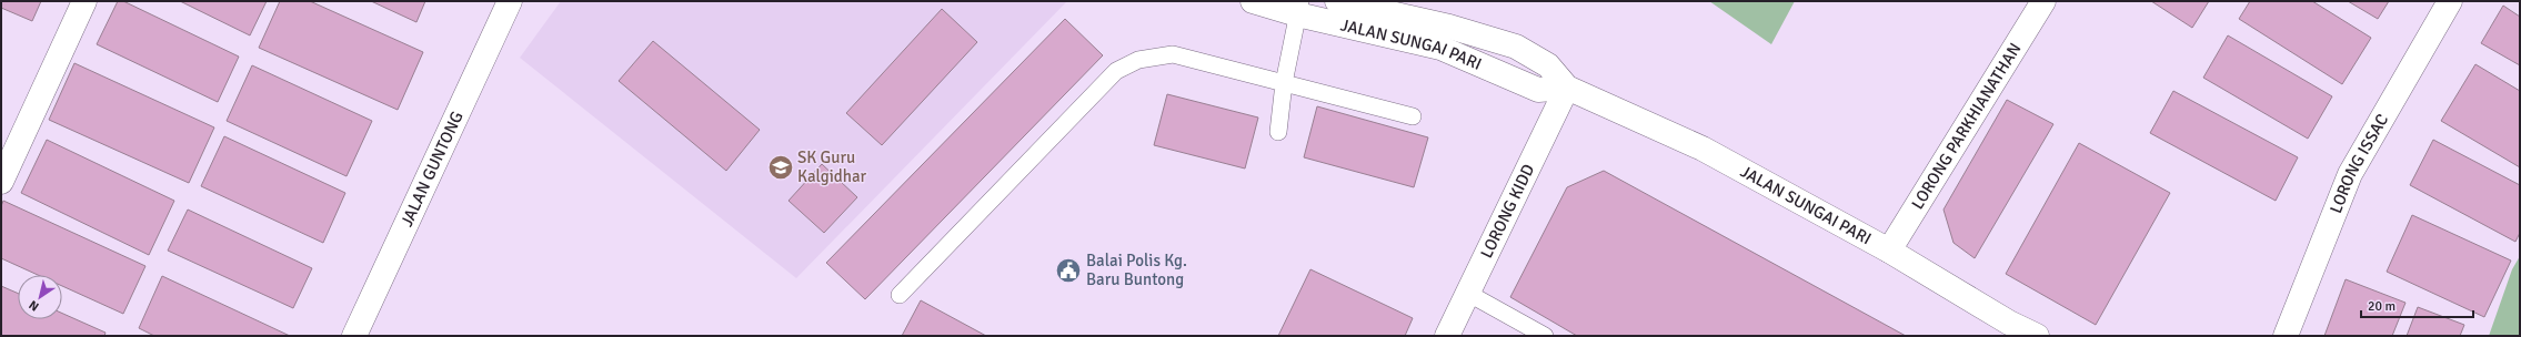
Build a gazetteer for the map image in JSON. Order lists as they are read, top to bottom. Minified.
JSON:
{"streets":{"street":["JALAN SUNGAI PARI","LORONG PARKHIANATHAN","LORONG ISSAC","JALAN GUNTONG","LORONG KIDD"]},"crossings":[["JALAN SUNGAI PARI","LORONG PARKHIANATHAN"],["JALAN SUNGAI PARI","LORONG KIDD"]],"places":{"school or university":["SK Guru Kalgidhar"],"public building":["Balai Polis Kg. Baru Buntong"]},"scale_bar":"20 m","north":"bottom left"}
